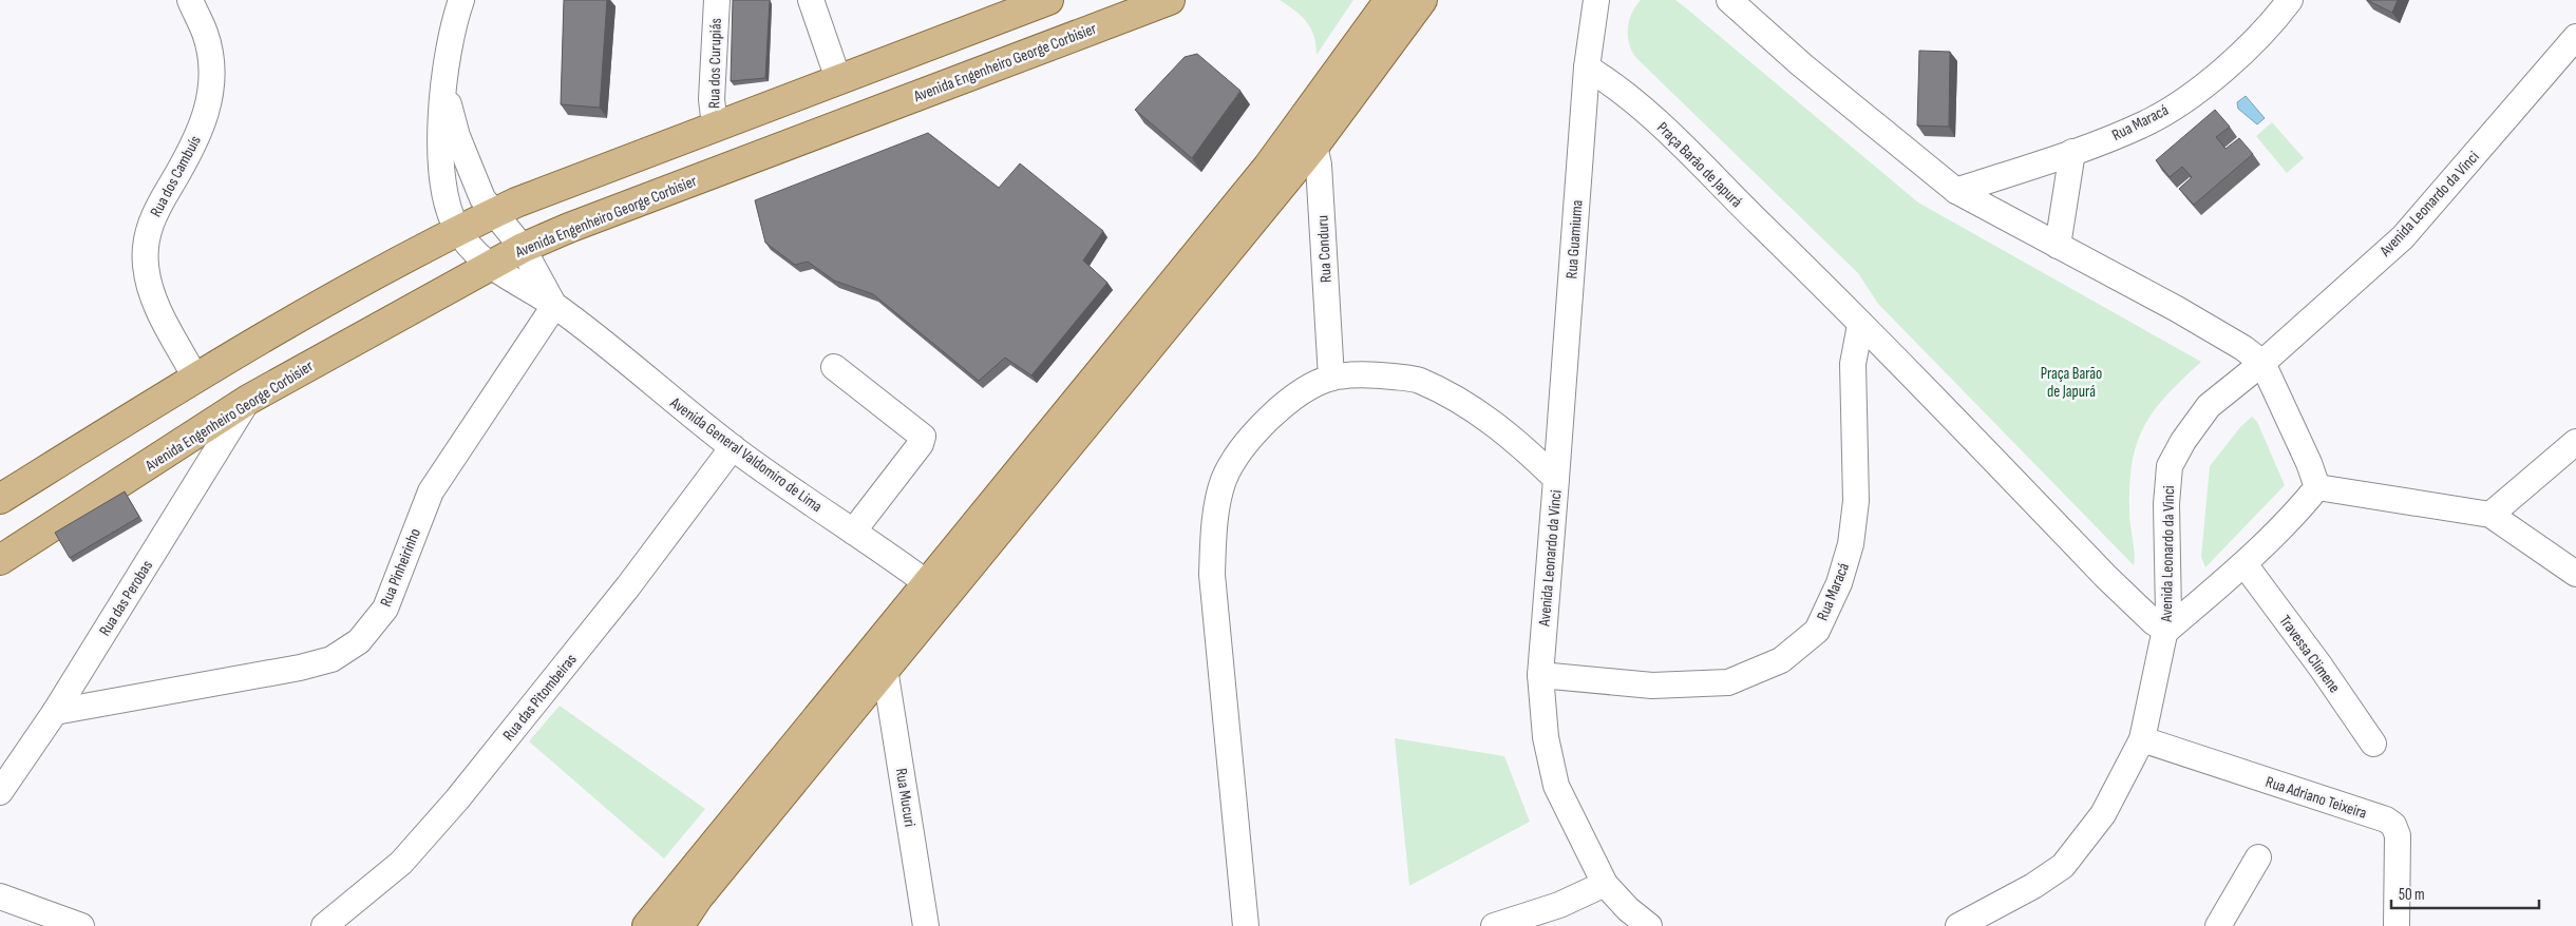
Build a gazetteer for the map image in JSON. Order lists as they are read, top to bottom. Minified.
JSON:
{"streets":{"main road":["Avenida Engenheiro George Corbisier"],"street":["Rua dos Curupiás","Rua Maracá","Praça Barão de Japurá","Rua dos Cambuís","Avenida Leonardo da Vinci","Rua Guamiuma","Rua Conduru","Avenida General Valdomiro de Lima","Rua Pinheirinho","Rua das Perobas","Travessa Climene","Rua das Pitombeiras","Rua Mucuri","Rua Adriano Teixeira"]},"crossings":[["Avenida Engenheiro George Corbisier","Avenida General Valdomiro de Lima"],["Avenida Engenheiro George Corbisier","Rua das Perobas"],["Rua Maracá","Praça Barão de Japurá"],["Rua Maracá","Avenida Leonardo da Vinci"],["Praça Barão de Japurá","Avenida Leonardo da Vinci"],["Praça Barão de Japurá","Rua Guamiuma"],["Avenida Leonardo da Vinci","Rua Guamiuma"],["Avenida Leonardo da Vinci","Rua Conduru"],["Avenida Leonardo da Vinci","Rua Adriano Teixeira"],["Avenida General Valdomiro de Lima","Rua Pinheirinho"],["Avenida General Valdomiro de Lima","Rua das Pitombeiras"],["Rua Pinheirinho","Rua das Perobas"]],"parks":["Praça Barão de Japurá"],"scale_bar":"50 m"}
